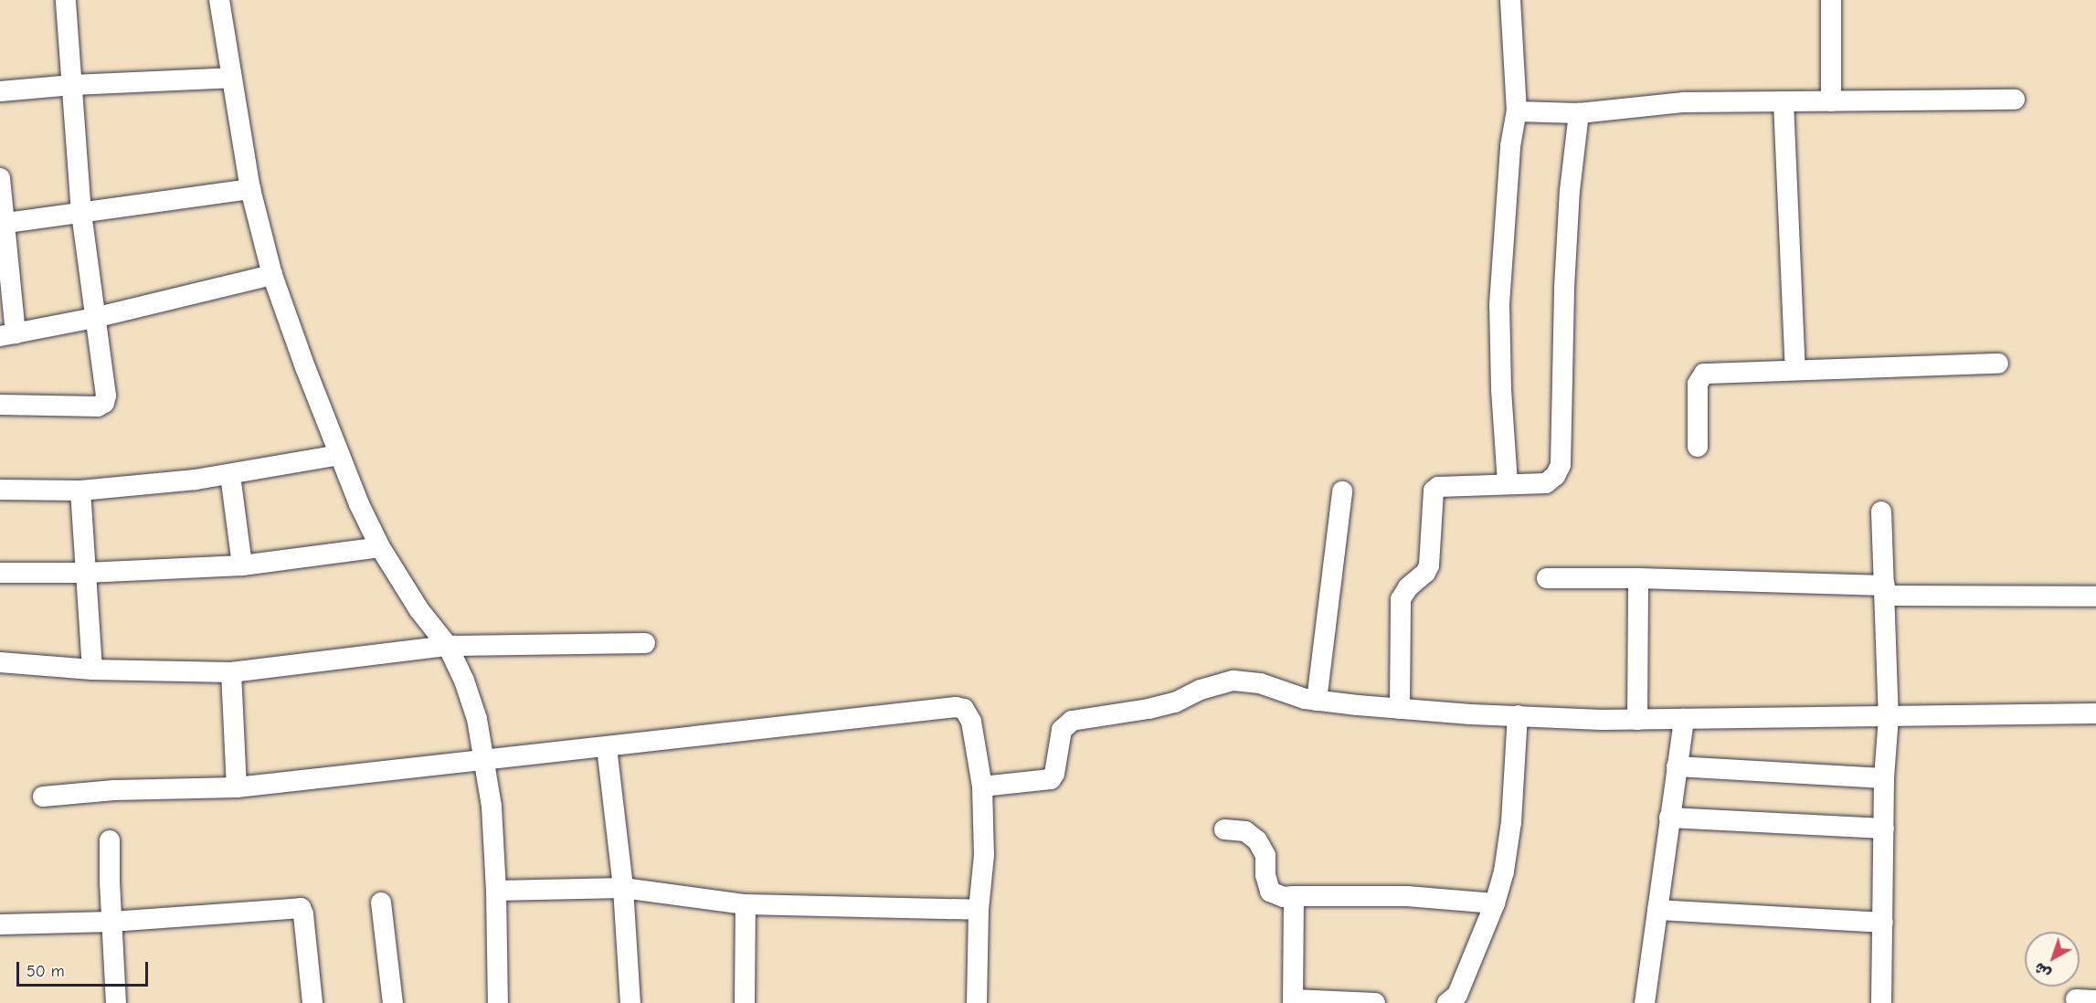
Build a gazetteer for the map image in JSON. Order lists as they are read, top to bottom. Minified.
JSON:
{"scale_bar":"50 m","north":"bottom left"}
